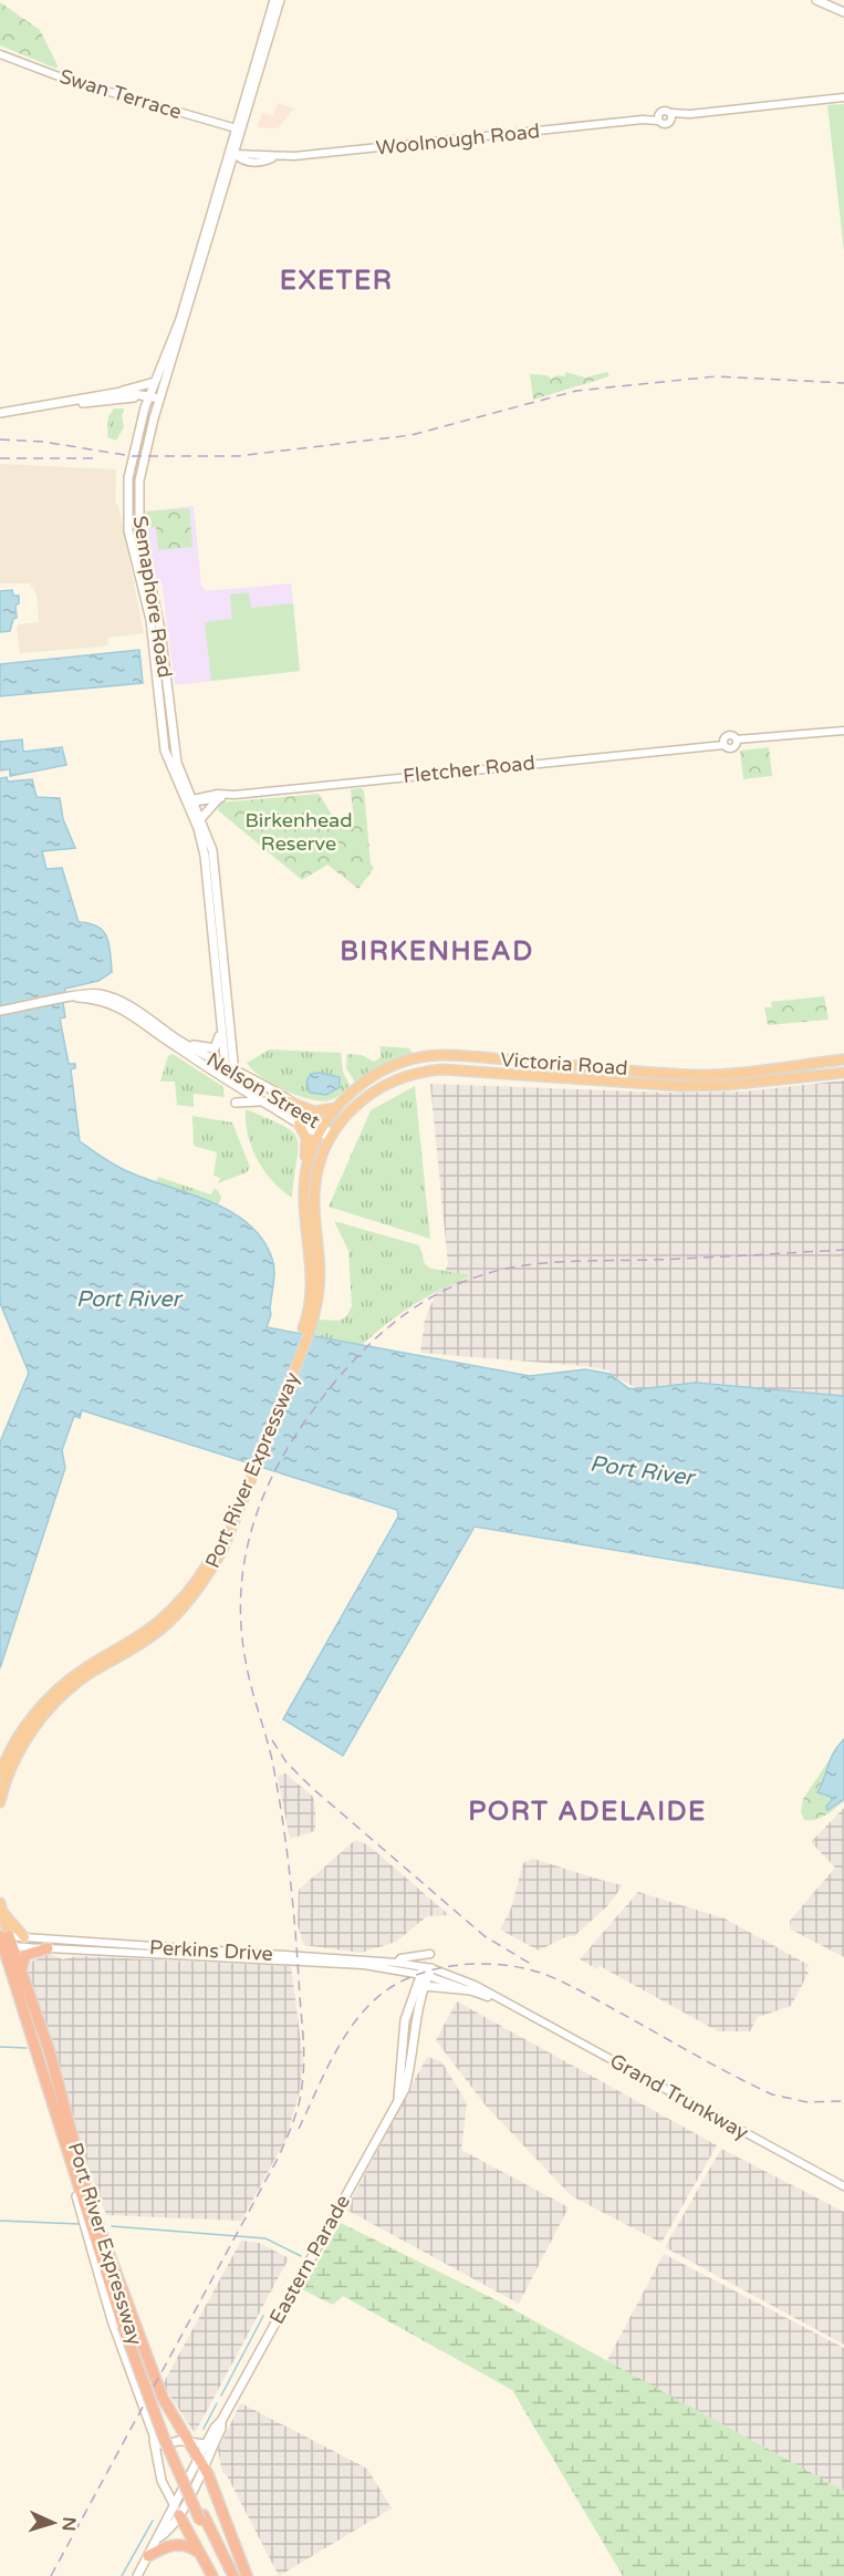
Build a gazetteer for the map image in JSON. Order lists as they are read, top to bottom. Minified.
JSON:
{"streets":{"highway":["Victoria Road","Port River Expressway"],"main road":["Semaphore Road","Nelson Street","Eastern Parade"],"street":["Swan Terrace","Woolnough Road","Fletcher Road","Perkins Drive","Grand Trunkway"]},"crossings":[["Swan Terrace","Semaphore Road"],["Woolnough Road","Semaphore Road"],["Semaphore Road","Fletcher Road"],["Semaphore Road","Nelson Street"],["Victoria Road","Nelson Street"],["Victoria Road","Port River Expressway"],["Nelson Street","Port River Expressway"],["Port River Expressway","Perkins Drive"],["Perkins Drive","Grand Trunkway"],["Perkins Drive","Eastern Parade"],["Grand Trunkway","Eastern Parade"]],"districts":["EXETER","BIRKENHEAD","PORT ADELAIDE"],"water":["Port River"],"parks":["Birkenhead Reserve"],"north":"right"}
